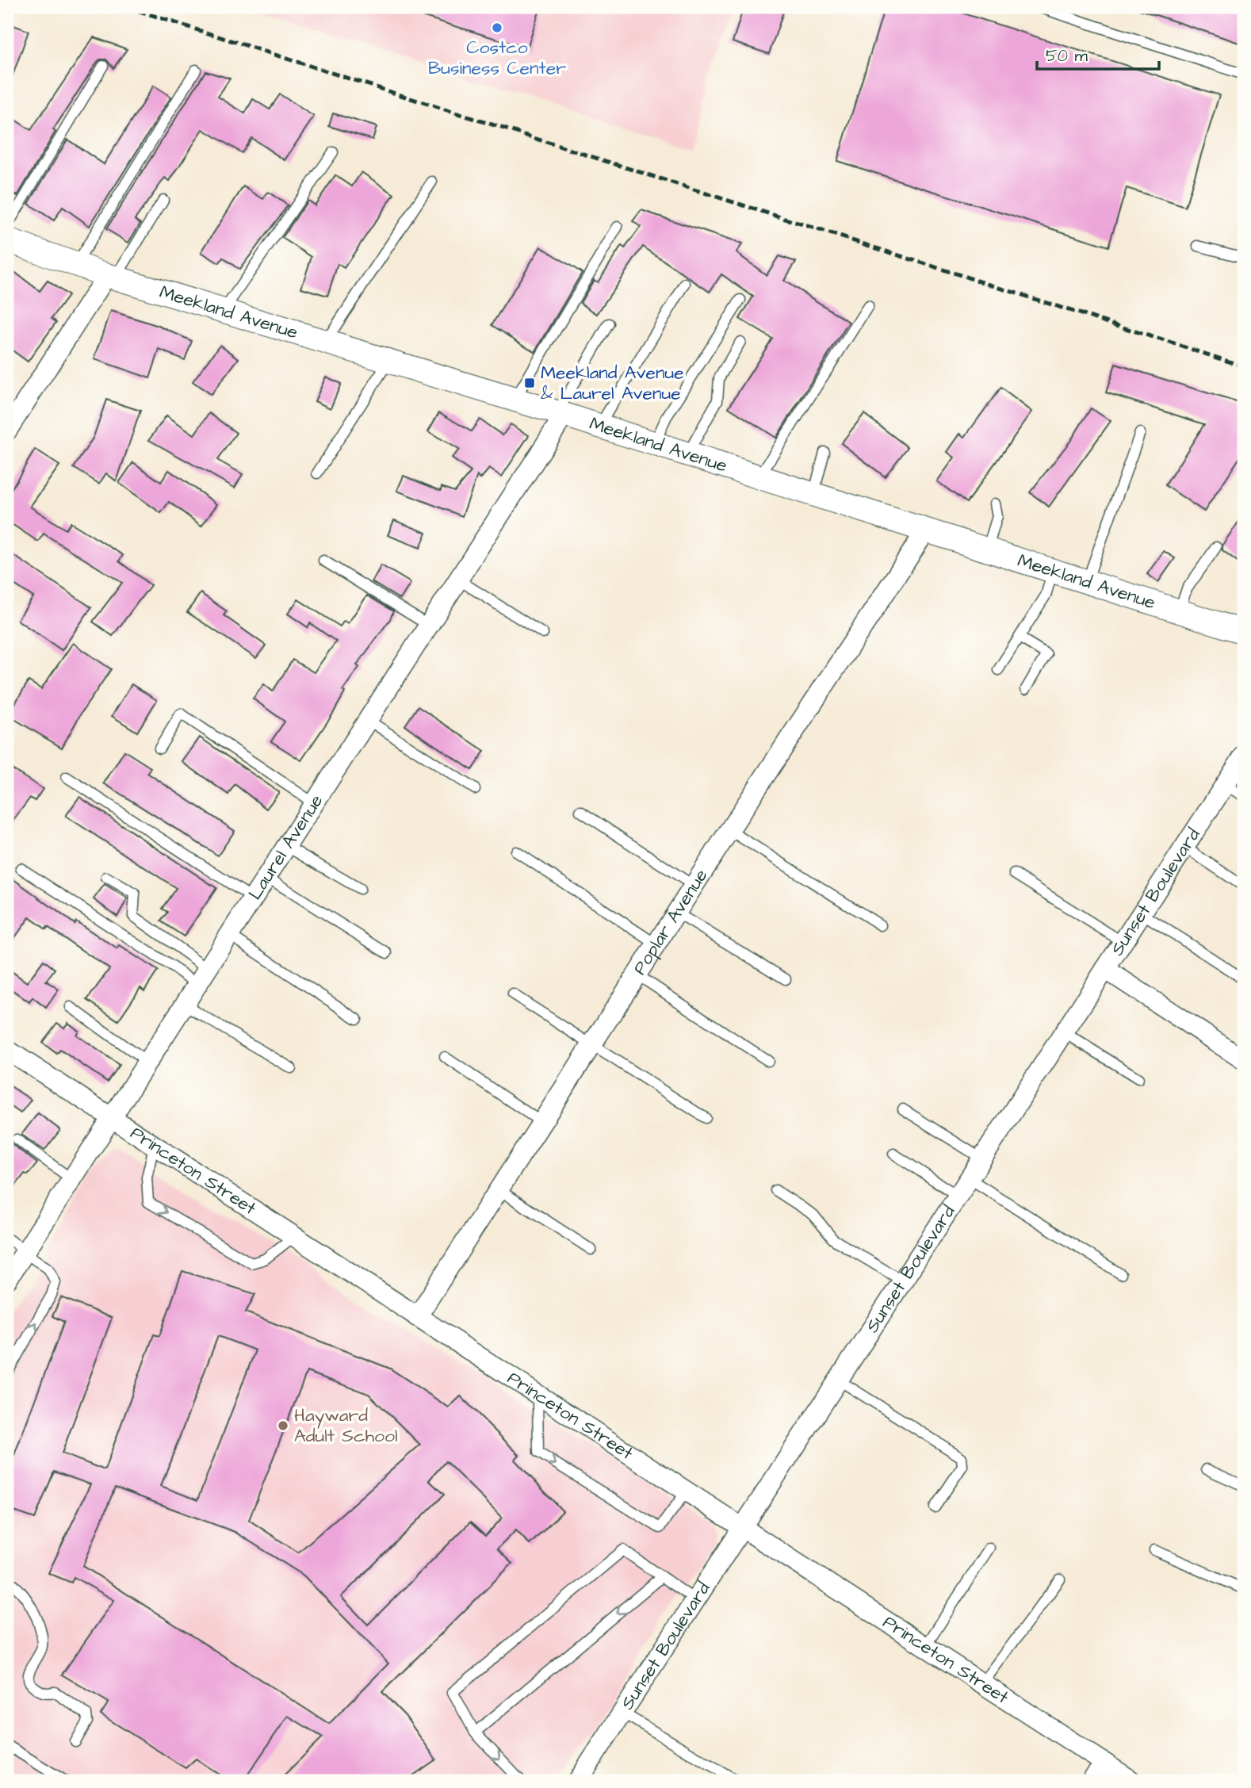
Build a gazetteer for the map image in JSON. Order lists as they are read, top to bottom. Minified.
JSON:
{"streets":{"street":["Meekland Avenue","Laurel Avenue","Sunset Boulevard","Poplar Avenue","Princeton Street"]},"crossings":[["Meekland Avenue","Laurel Avenue"],["Meekland Avenue","Poplar Avenue"],["Laurel Avenue","Princeton Street"],["Sunset Boulevard","Princeton Street"],["Poplar Avenue","Princeton Street"]],"places":{"other":["Costco Business Center","Hayward Adult School"],"transit":["Meekland Avenue & Laurel Avenue"]},"scale_bar":"50 m"}
